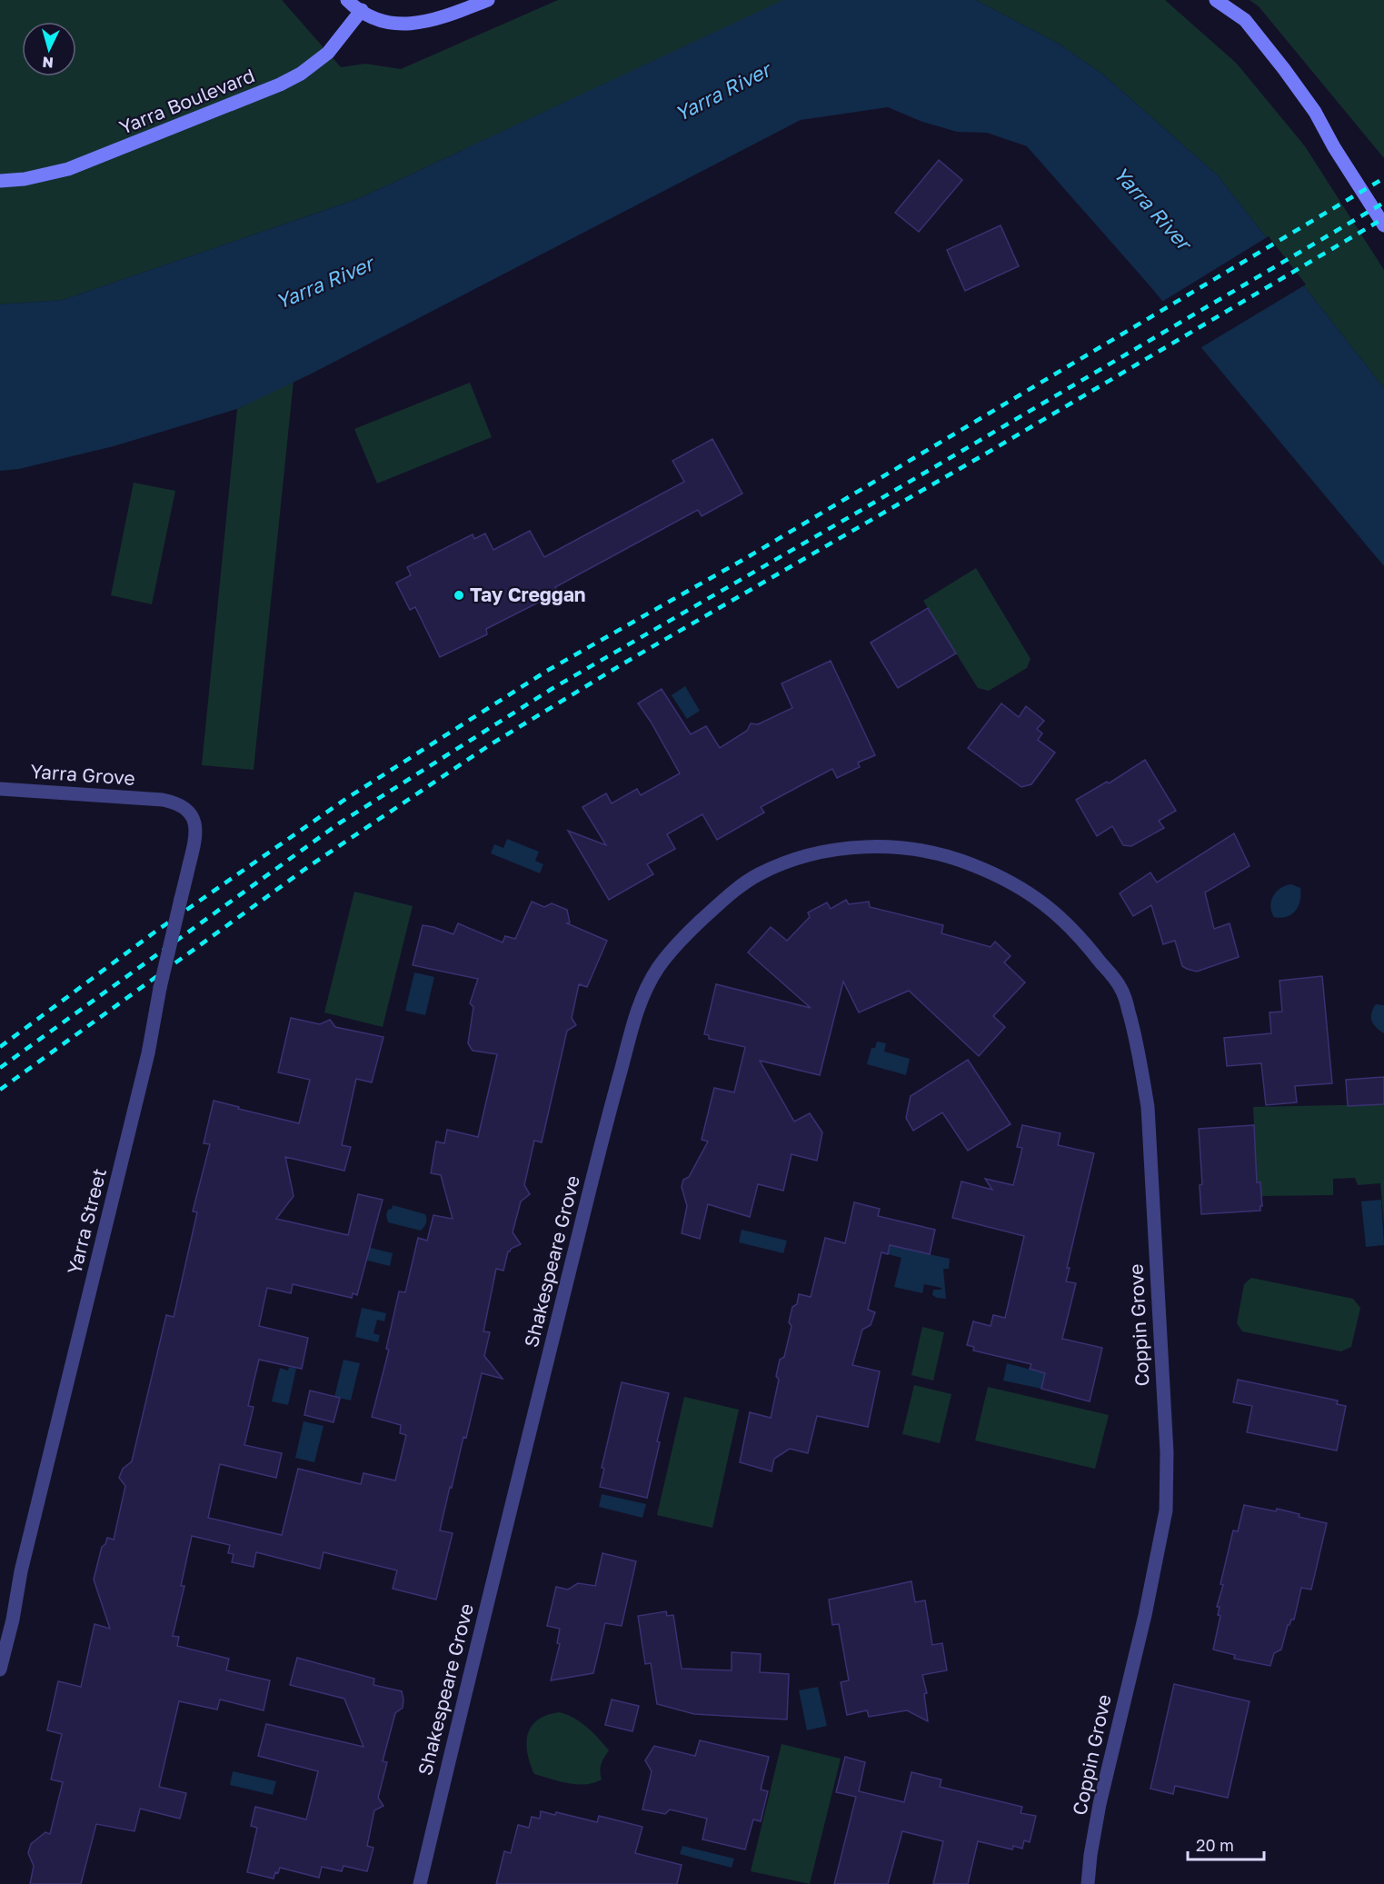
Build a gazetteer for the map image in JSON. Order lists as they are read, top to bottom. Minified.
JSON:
{"streets":{"main road":["Yarra Boulevard"],"street":["Yarra Grove","Yarra Street","Shakespeare Grove","Coppin Grove"]},"crossings":[["Yarra Grove","Yarra Street"],["Shakespeare Grove","Coppin Grove"]],"water":["Yarra River"],"places":["Tay Creggan"],"scale_bar":"20 m","north":"bottom"}
